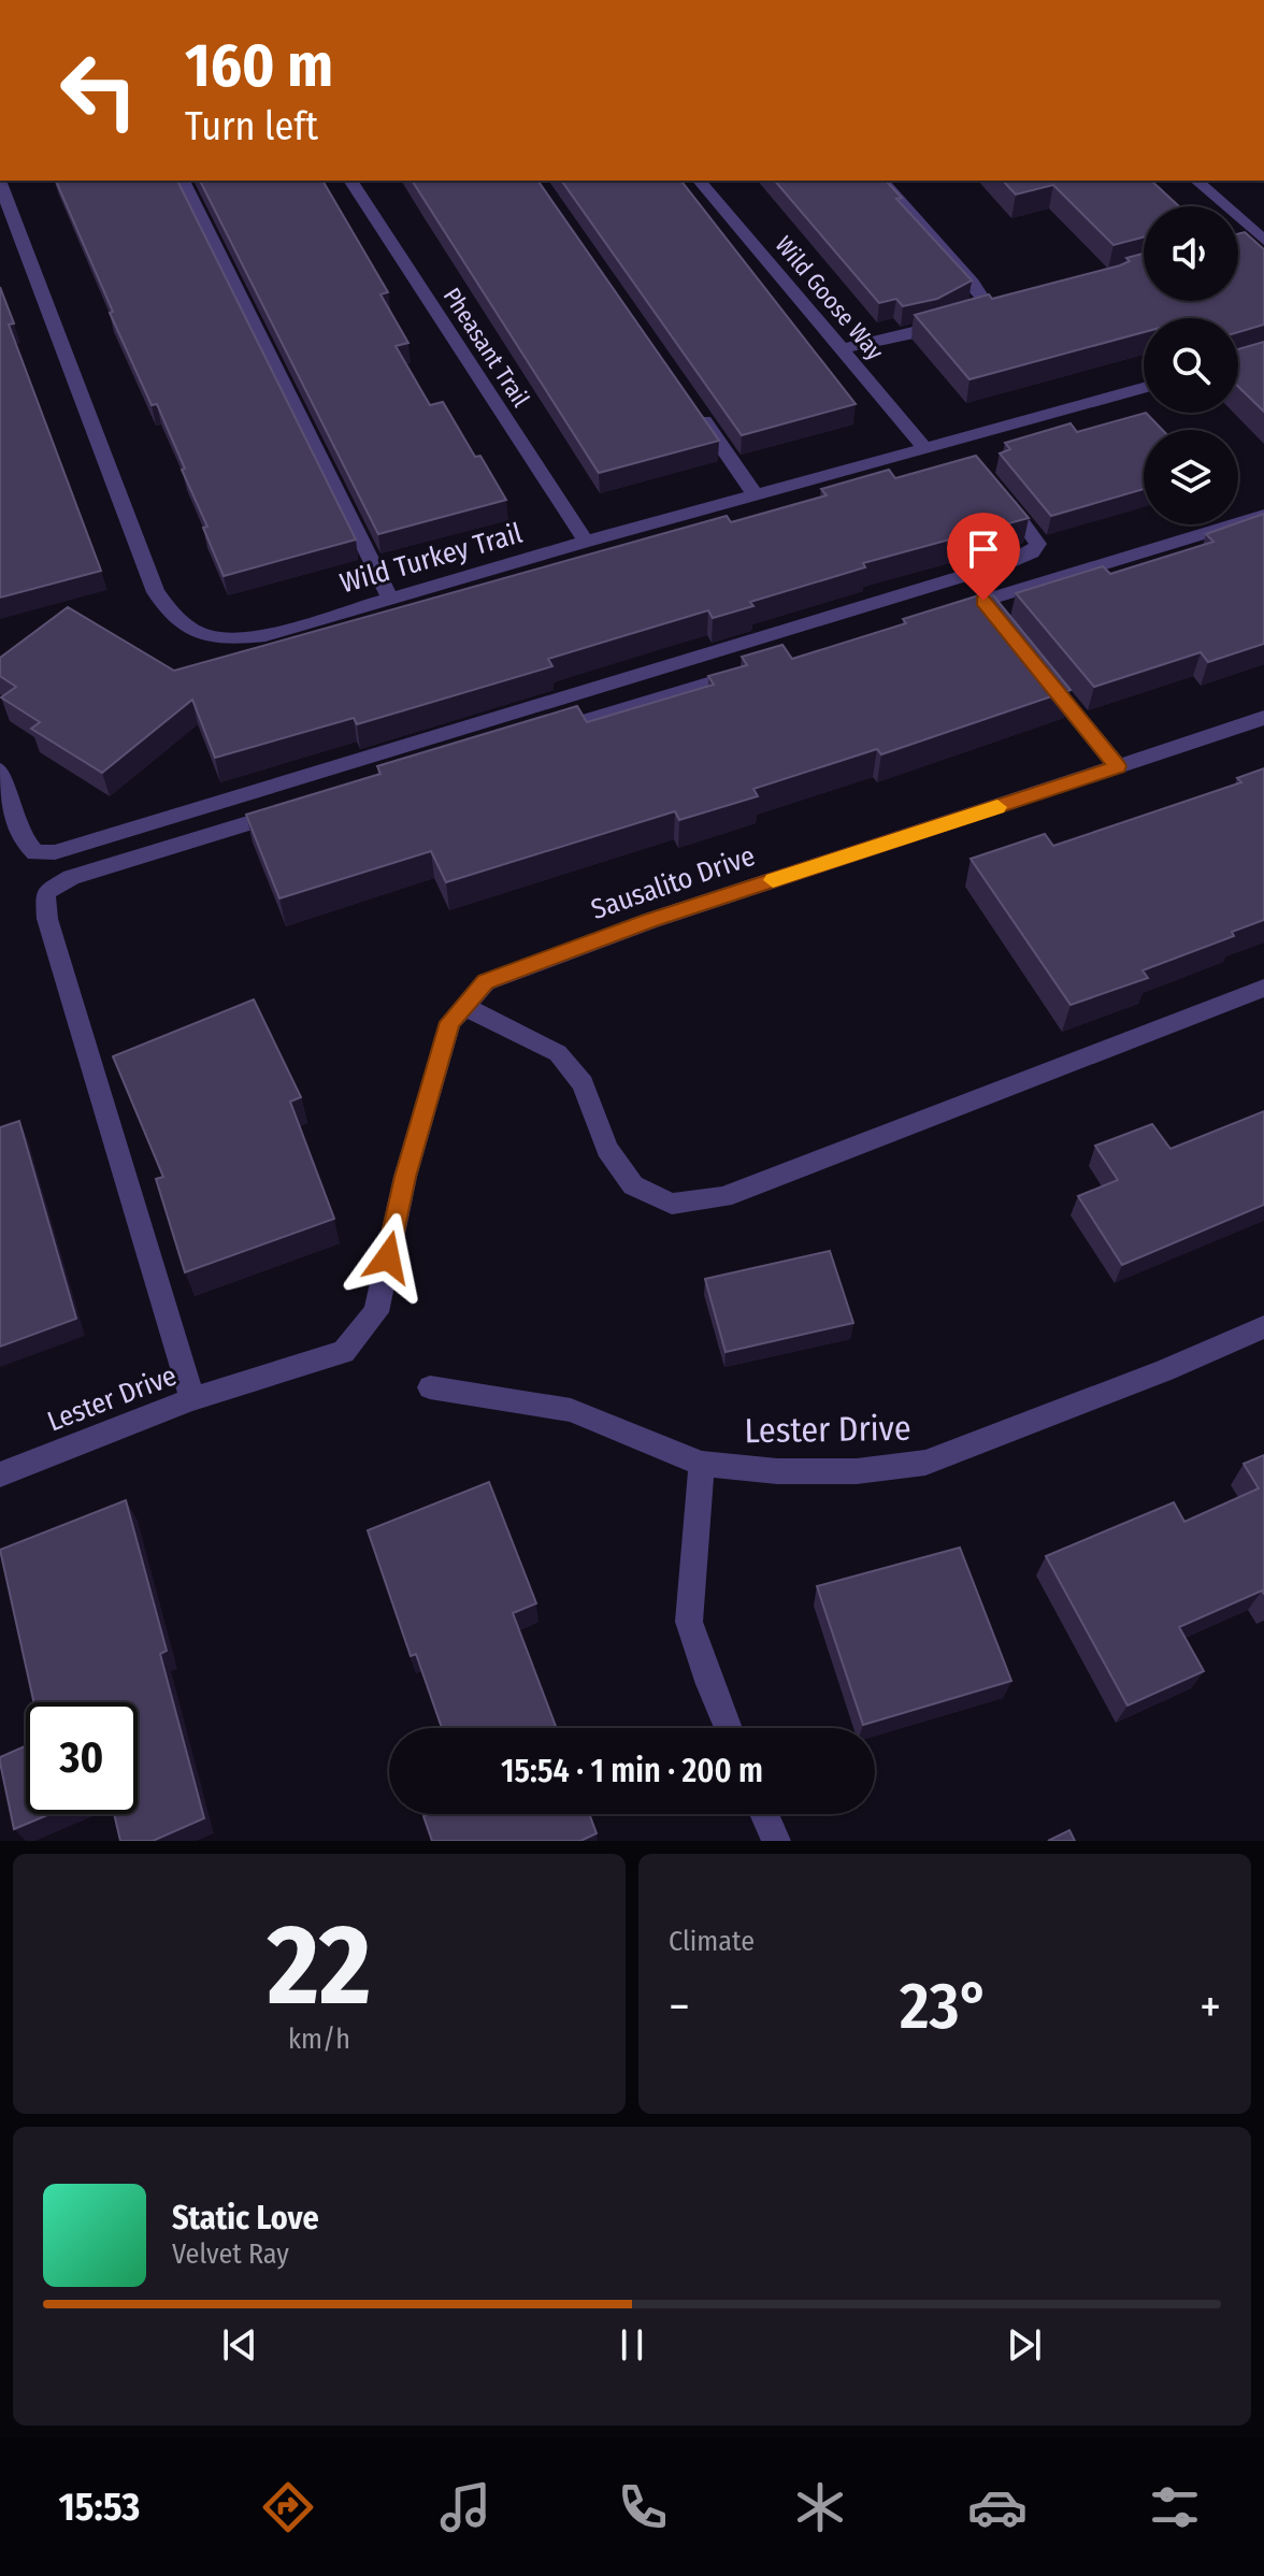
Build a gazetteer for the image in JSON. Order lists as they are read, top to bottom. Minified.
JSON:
{"streets":{"street":["Wild Goose Way","Pheasant Trail","Wild Turkey Trail","Sausalito Drive","Lester Drive"]},"crossings":[["Wild Goose Way","Wild Turkey Trail"],["Pheasant Trail","Wild Turkey Trail"],["Sausalito Drive","Lester Drive"]],"page":{"turn":["160 m","Turn left"],"limit":"30","trip":"15:54 · 1 min · 200 m","tile":[["22","km/h"],"Climate"],"heat":["−","23°","+"],"song":["Static Love","Velvet Ray"],"tabs":"15:53"}}
